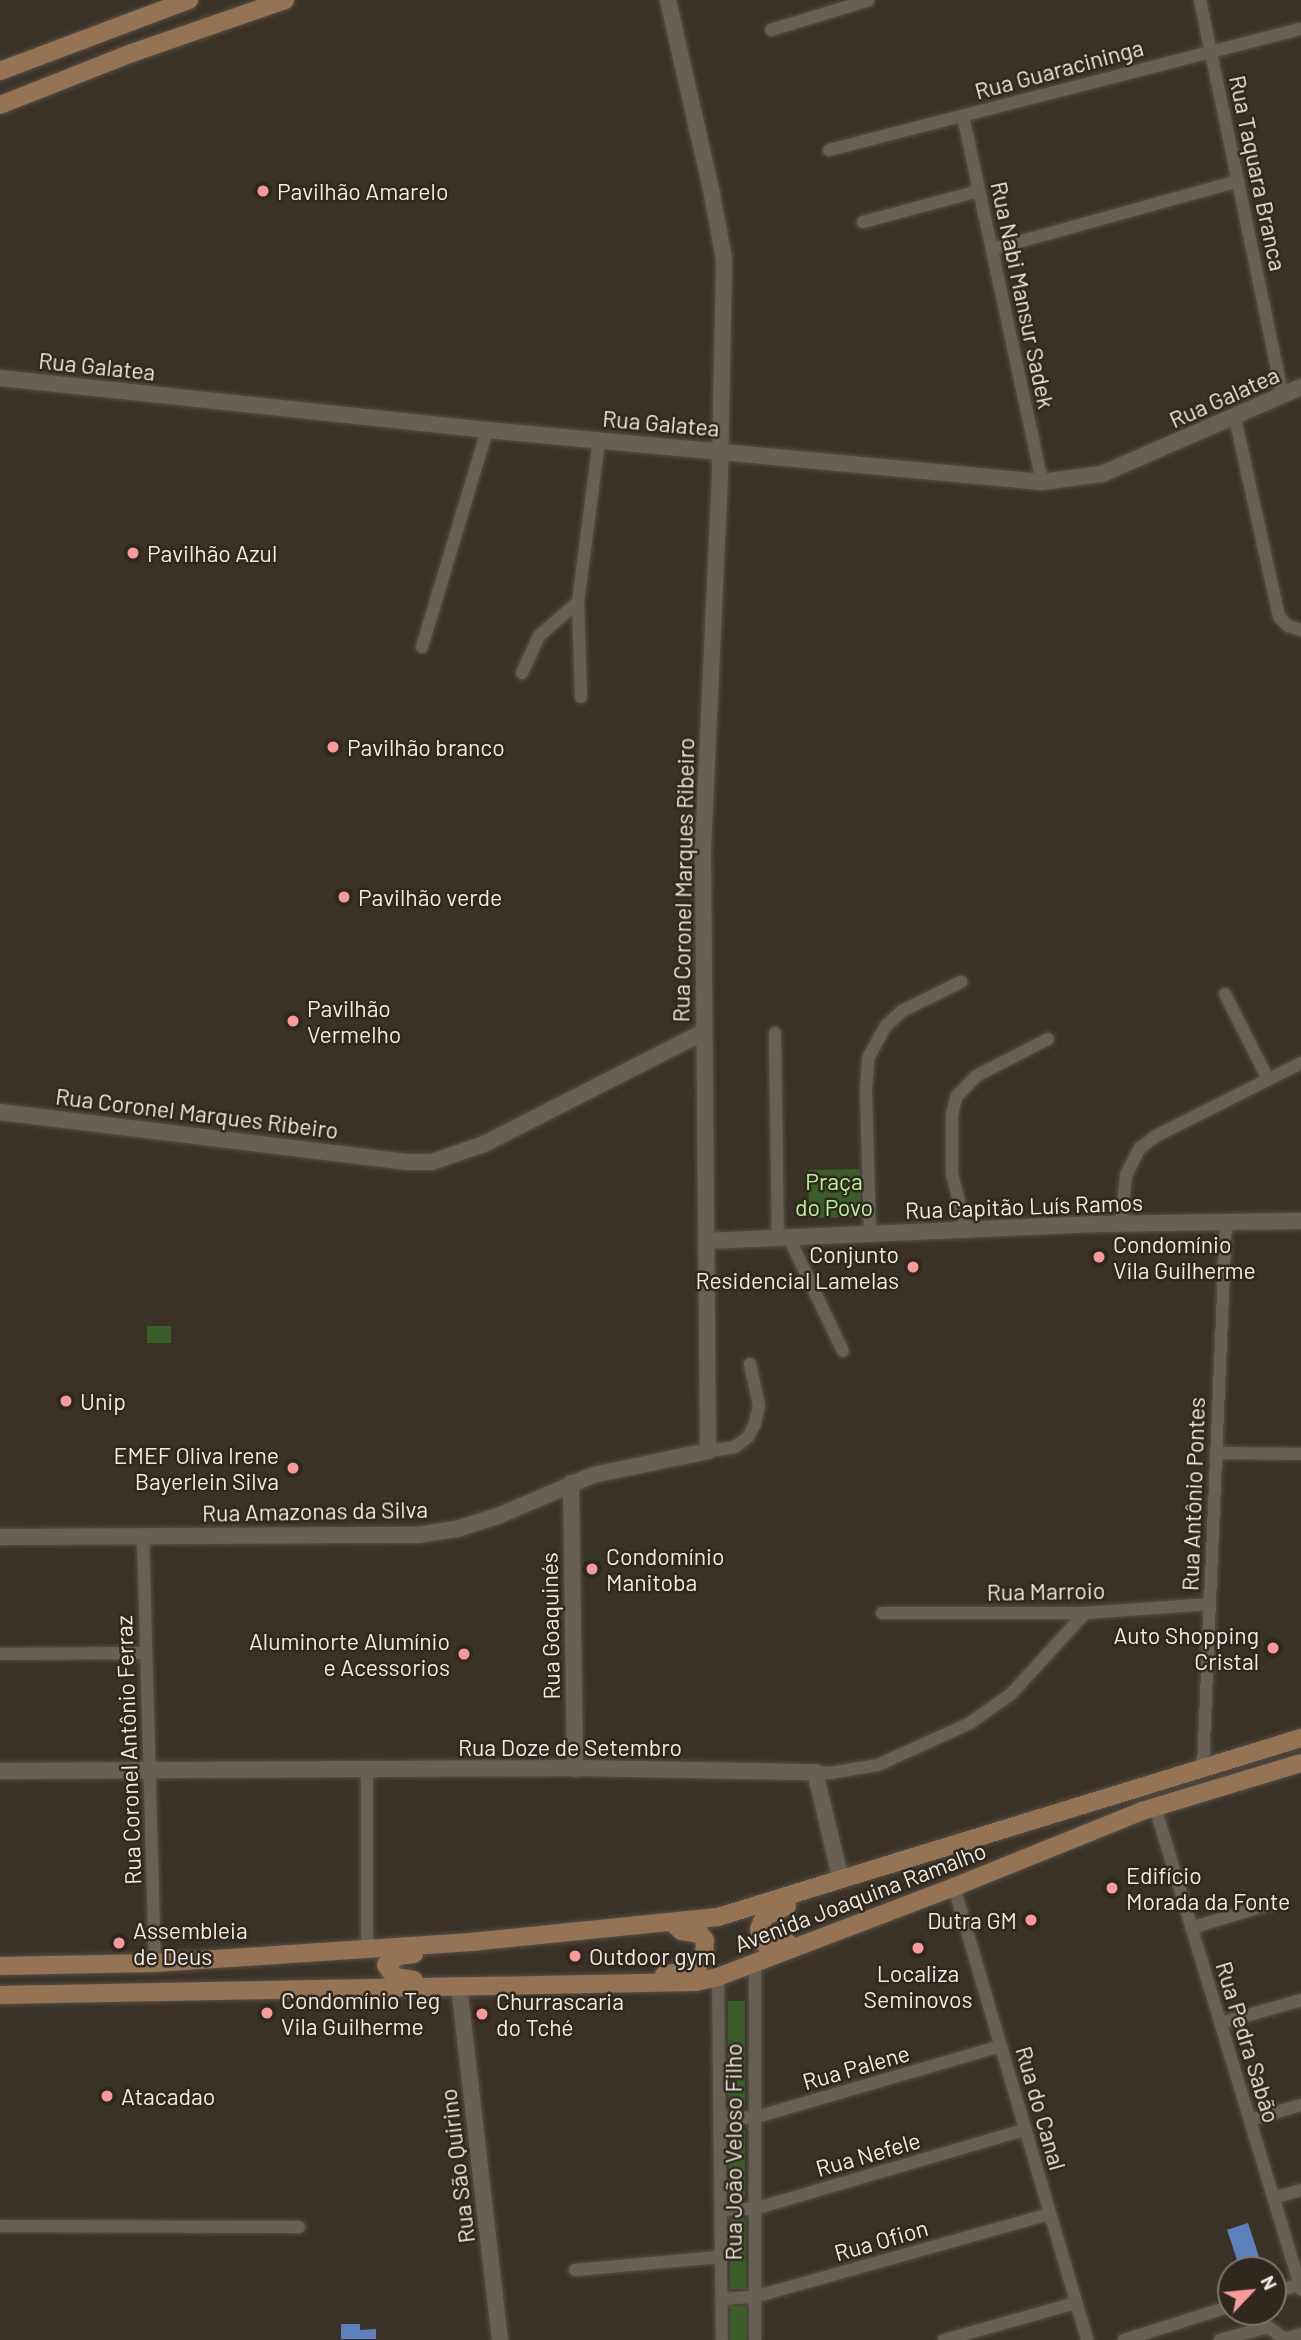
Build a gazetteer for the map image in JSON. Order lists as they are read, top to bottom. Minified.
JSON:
{"streets":{"main road":["Avenida Joaquina Ramalho"],"street":["Rua Guaracininga","Rua Taquara Branca","Rua Nabi Mansur Sadek","Rua Galatea","Rua Coronel Marques Ribeiro","Rua Capitão Luís Ramos","Rua Antônio Pontes","Rua Amazonas da Silva","Rua Marroio","Rua Goaquinés","Rua Doze de Setembro","Rua Coronel Antônio Ferraz","Rua Pedra Sabão","Rua Palene","Rua do Canal","Rua João Veloso Filho","Rua Nefele","Rua São Quirino","Rua Ofion"]},"crossings":[["Rua Guaracininga","Rua Taquara Branca"],["Rua Guaracininga","Rua Nabi Mansur Sadek"],["Rua Taquara Branca","Rua Galatea"],["Rua Nabi Mansur Sadek","Rua Galatea"],["Rua Galatea","Rua Coronel Marques Ribeiro"],["Rua Capitão Luís Ramos","Rua Antônio Pontes"],["Rua Antônio Pontes","Rua Marroio"],["Rua Antônio Pontes","Avenida Joaquina Ramalho"],["Rua Amazonas da Silva","Rua Goaquinés"],["Rua Amazonas da Silva","Rua Coronel Antônio Ferraz"],["Rua Marroio","Rua Doze de Setembro"],["Rua Goaquinés","Rua Doze de Setembro"],["Rua Doze de Setembro","Rua Coronel Antônio Ferraz"],["Rua Coronel Antônio Ferraz","Avenida Joaquina Ramalho"],["Avenida Joaquina Ramalho","Rua Pedra Sabão"],["Avenida Joaquina Ramalho","Rua do Canal"],["Avenida Joaquina Ramalho","Rua João Veloso Filho"],["Avenida Joaquina Ramalho","Rua São Quirino"],["Rua Palene","Rua do Canal"],["Rua Palene","Rua João Veloso Filho"],["Rua do Canal","Rua Nefele"],["Rua do Canal","Rua Ofion"],["Rua João Veloso Filho","Rua Nefele"],["Rua João Veloso Filho","Rua Ofion"]],"parks":["Praça do Povo"],"places":["Pavilhão Amarelo","Pavilhão Azul","Pavilhão branco","Pavilhão verde","Pavilhão Vermelho","Condomínio Vila Guilherme","Conjunto Residencial Lamelas","Unip","EMEF Oliva Irene Bayerlein Silva","Condomínio Manitoba","Auto Shopping Cristal","Aluminorte Alumínio e Acessorios","Edifício Morada da Fonte","Dutra GM","Assembleia de Deus","Localiza Seminovos","Outdoor gym","Condomínio Teg Vila Guilherme","Churrascaria do Tché","Atacadao"],"north":"top right"}
